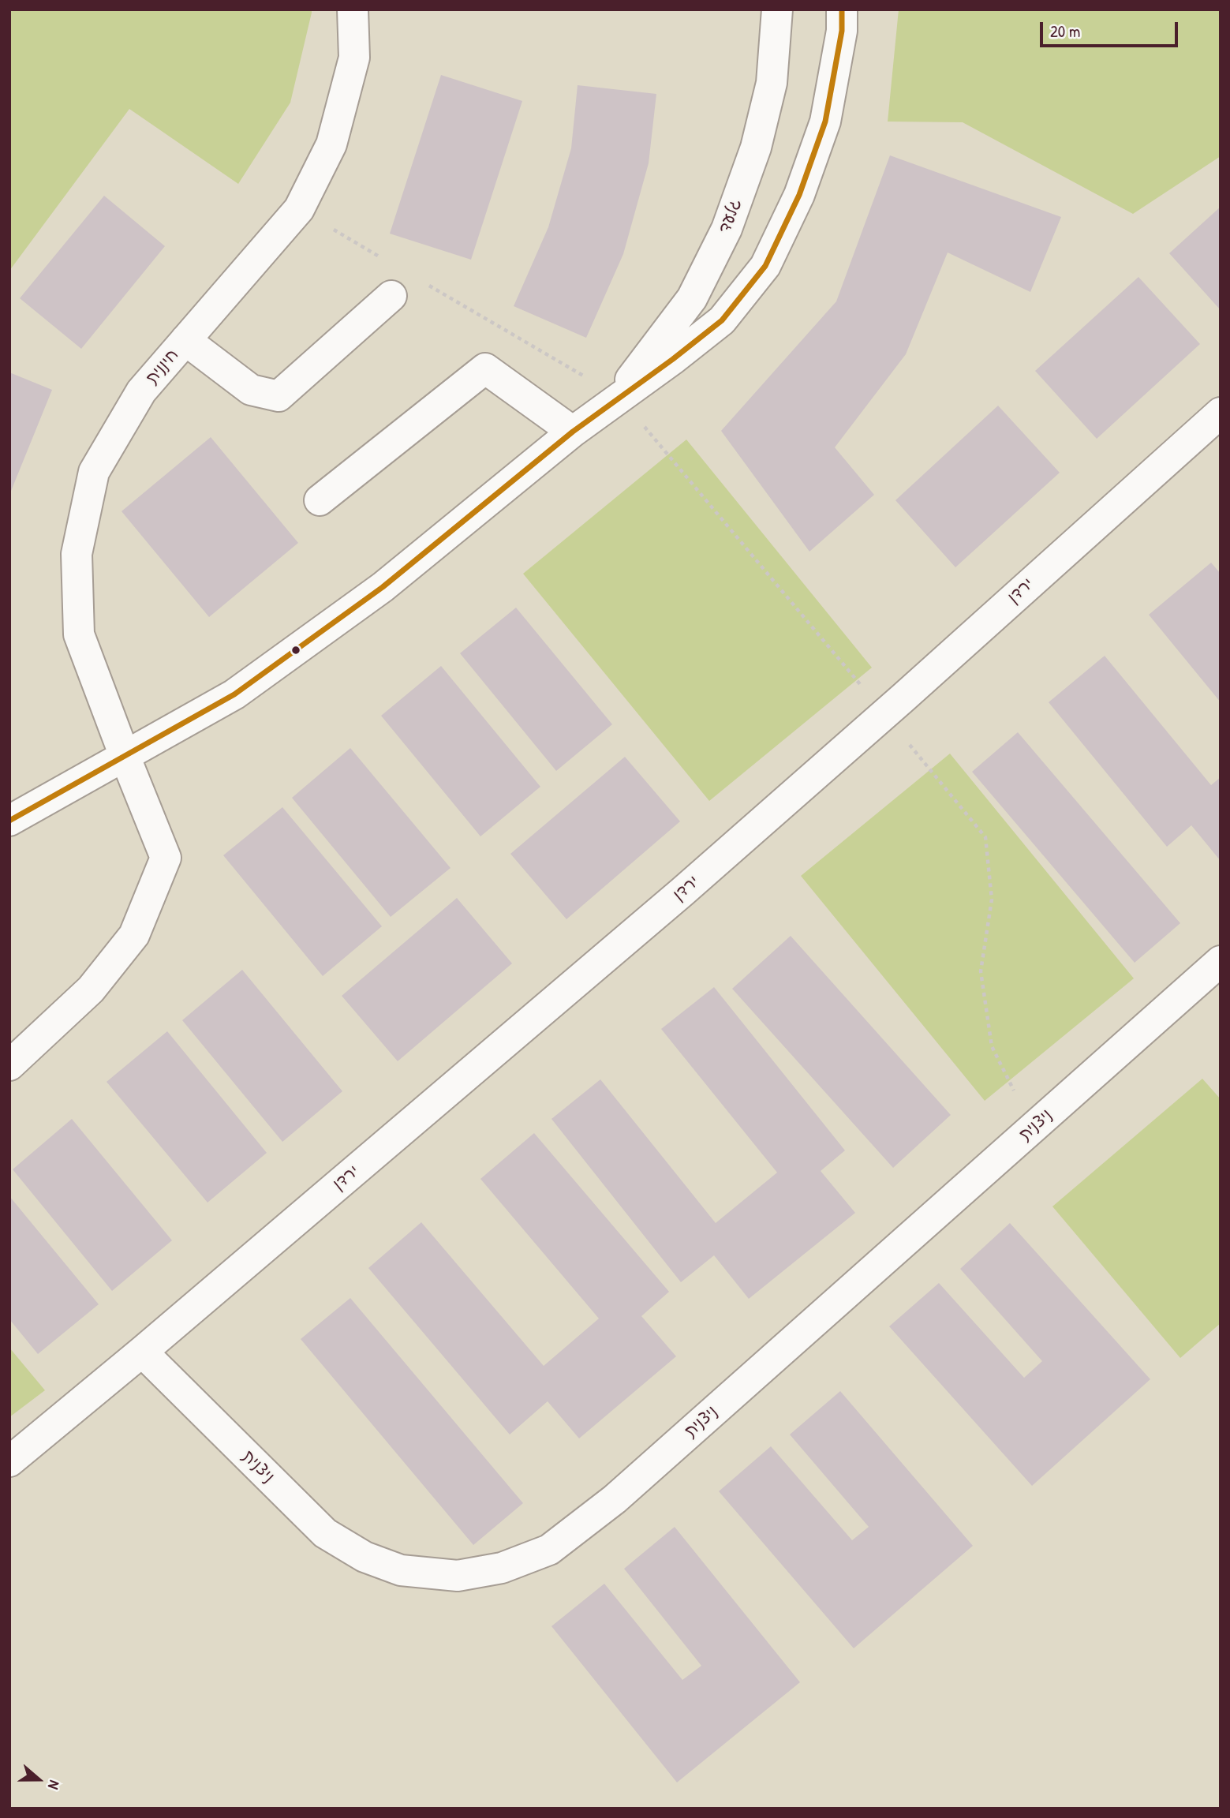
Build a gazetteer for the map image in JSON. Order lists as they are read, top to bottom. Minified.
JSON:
{"streets":{"street":["גלעד","חיננית","ירדן","ניצנית"]},"crossings":[["גלעד","חיננית"],["ירדן","ניצנית"]],"scale_bar":"20 m","north":"right"}
